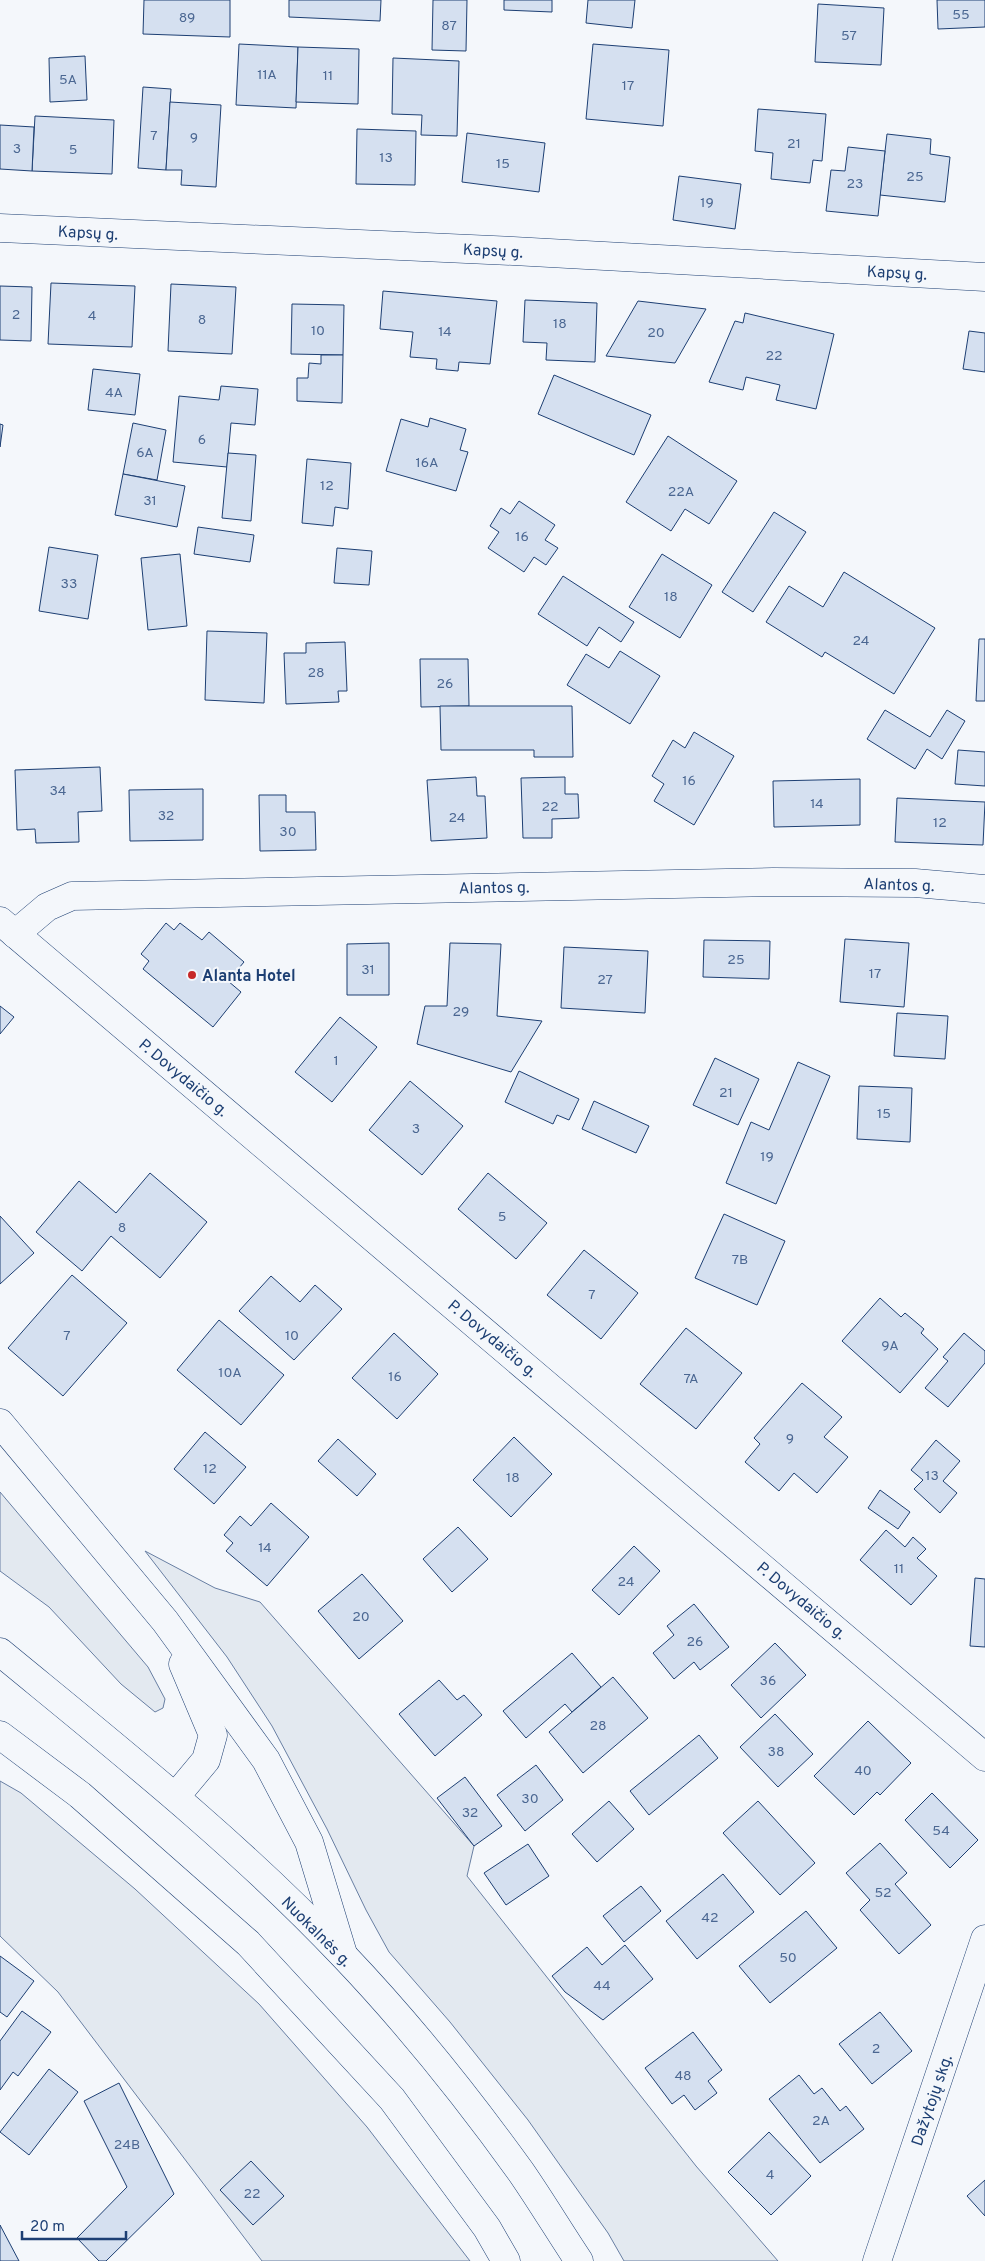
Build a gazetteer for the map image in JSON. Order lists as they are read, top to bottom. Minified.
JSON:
{"streets":{"street":["Kapsų g.","Alantos g.","P. Dovydaičio g.","Nuokalnės g.","Dažytojų skg."]},"crossings":[["Alantos g.","P. Dovydaičio g."]],"places":["Alanta Hotel"],"house_numbers":["55","89","87","57","11A","11","5A","17","7","9","21","3","5","13","15","25","23","19","2","4","8","18","10","14","20","22","4A","6","6A","16A","12","22A","31","16","33","18","24","28","26","16","34","14","22","32","24","12","30","25","31","17","27","29","1","21","15","3","19","5","8","7B","7","7","10","9A","10A","16","7A","9","12","13","18","14","11","24","20","26","36","28","38","40","30","32","54","52","42","50","44","2","48","2A","24B","4","22"],"scale_bar":"20 m"}
